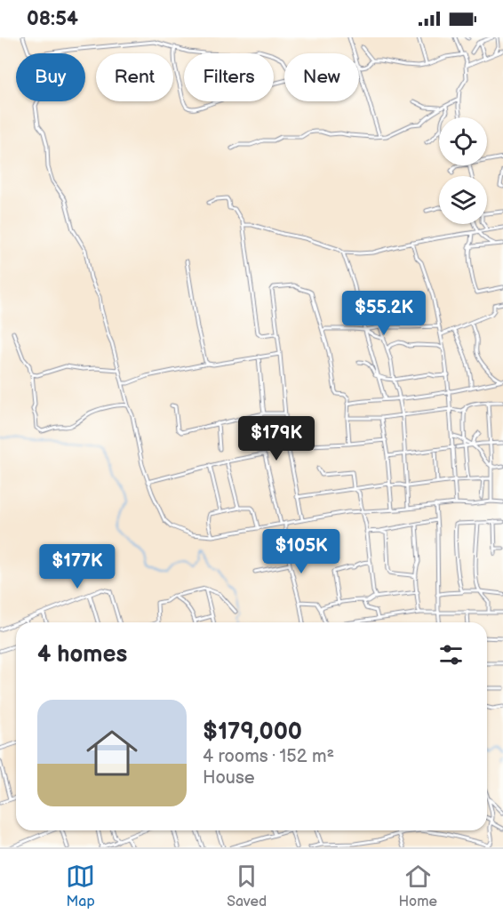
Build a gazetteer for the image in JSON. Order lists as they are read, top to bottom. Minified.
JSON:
{"page":{"status":"08:54","chip":["Buy","Rent","Filters","New"],"price":["$55.2K","$179K","$105K","$177K"],"heading":"4 homes","list":[{"name":"$179,000","note":"4 rooms · 152 m² · House"}],"tabs":["Map","Saved","Home"]}}
